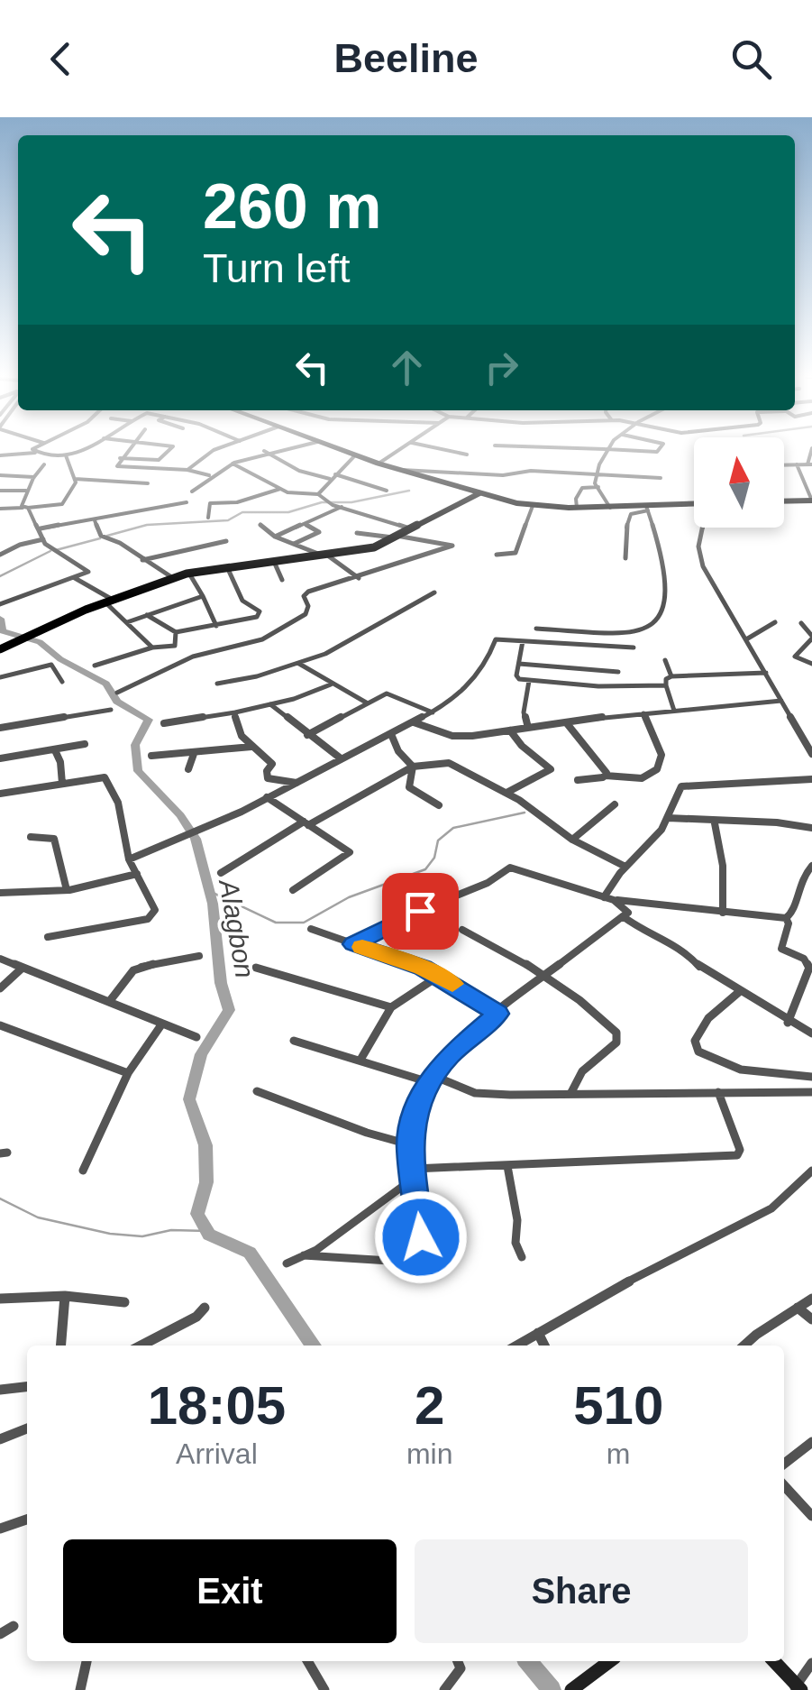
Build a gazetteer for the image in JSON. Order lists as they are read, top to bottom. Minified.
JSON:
{"water":["Alagbon"],"north":"top","page":{"header":"Beeline","turn":["260 m","Turn left"],"eta":["18:05","Arrival","2","min","510","m"],"buttons":["Exit","Share"]}}
